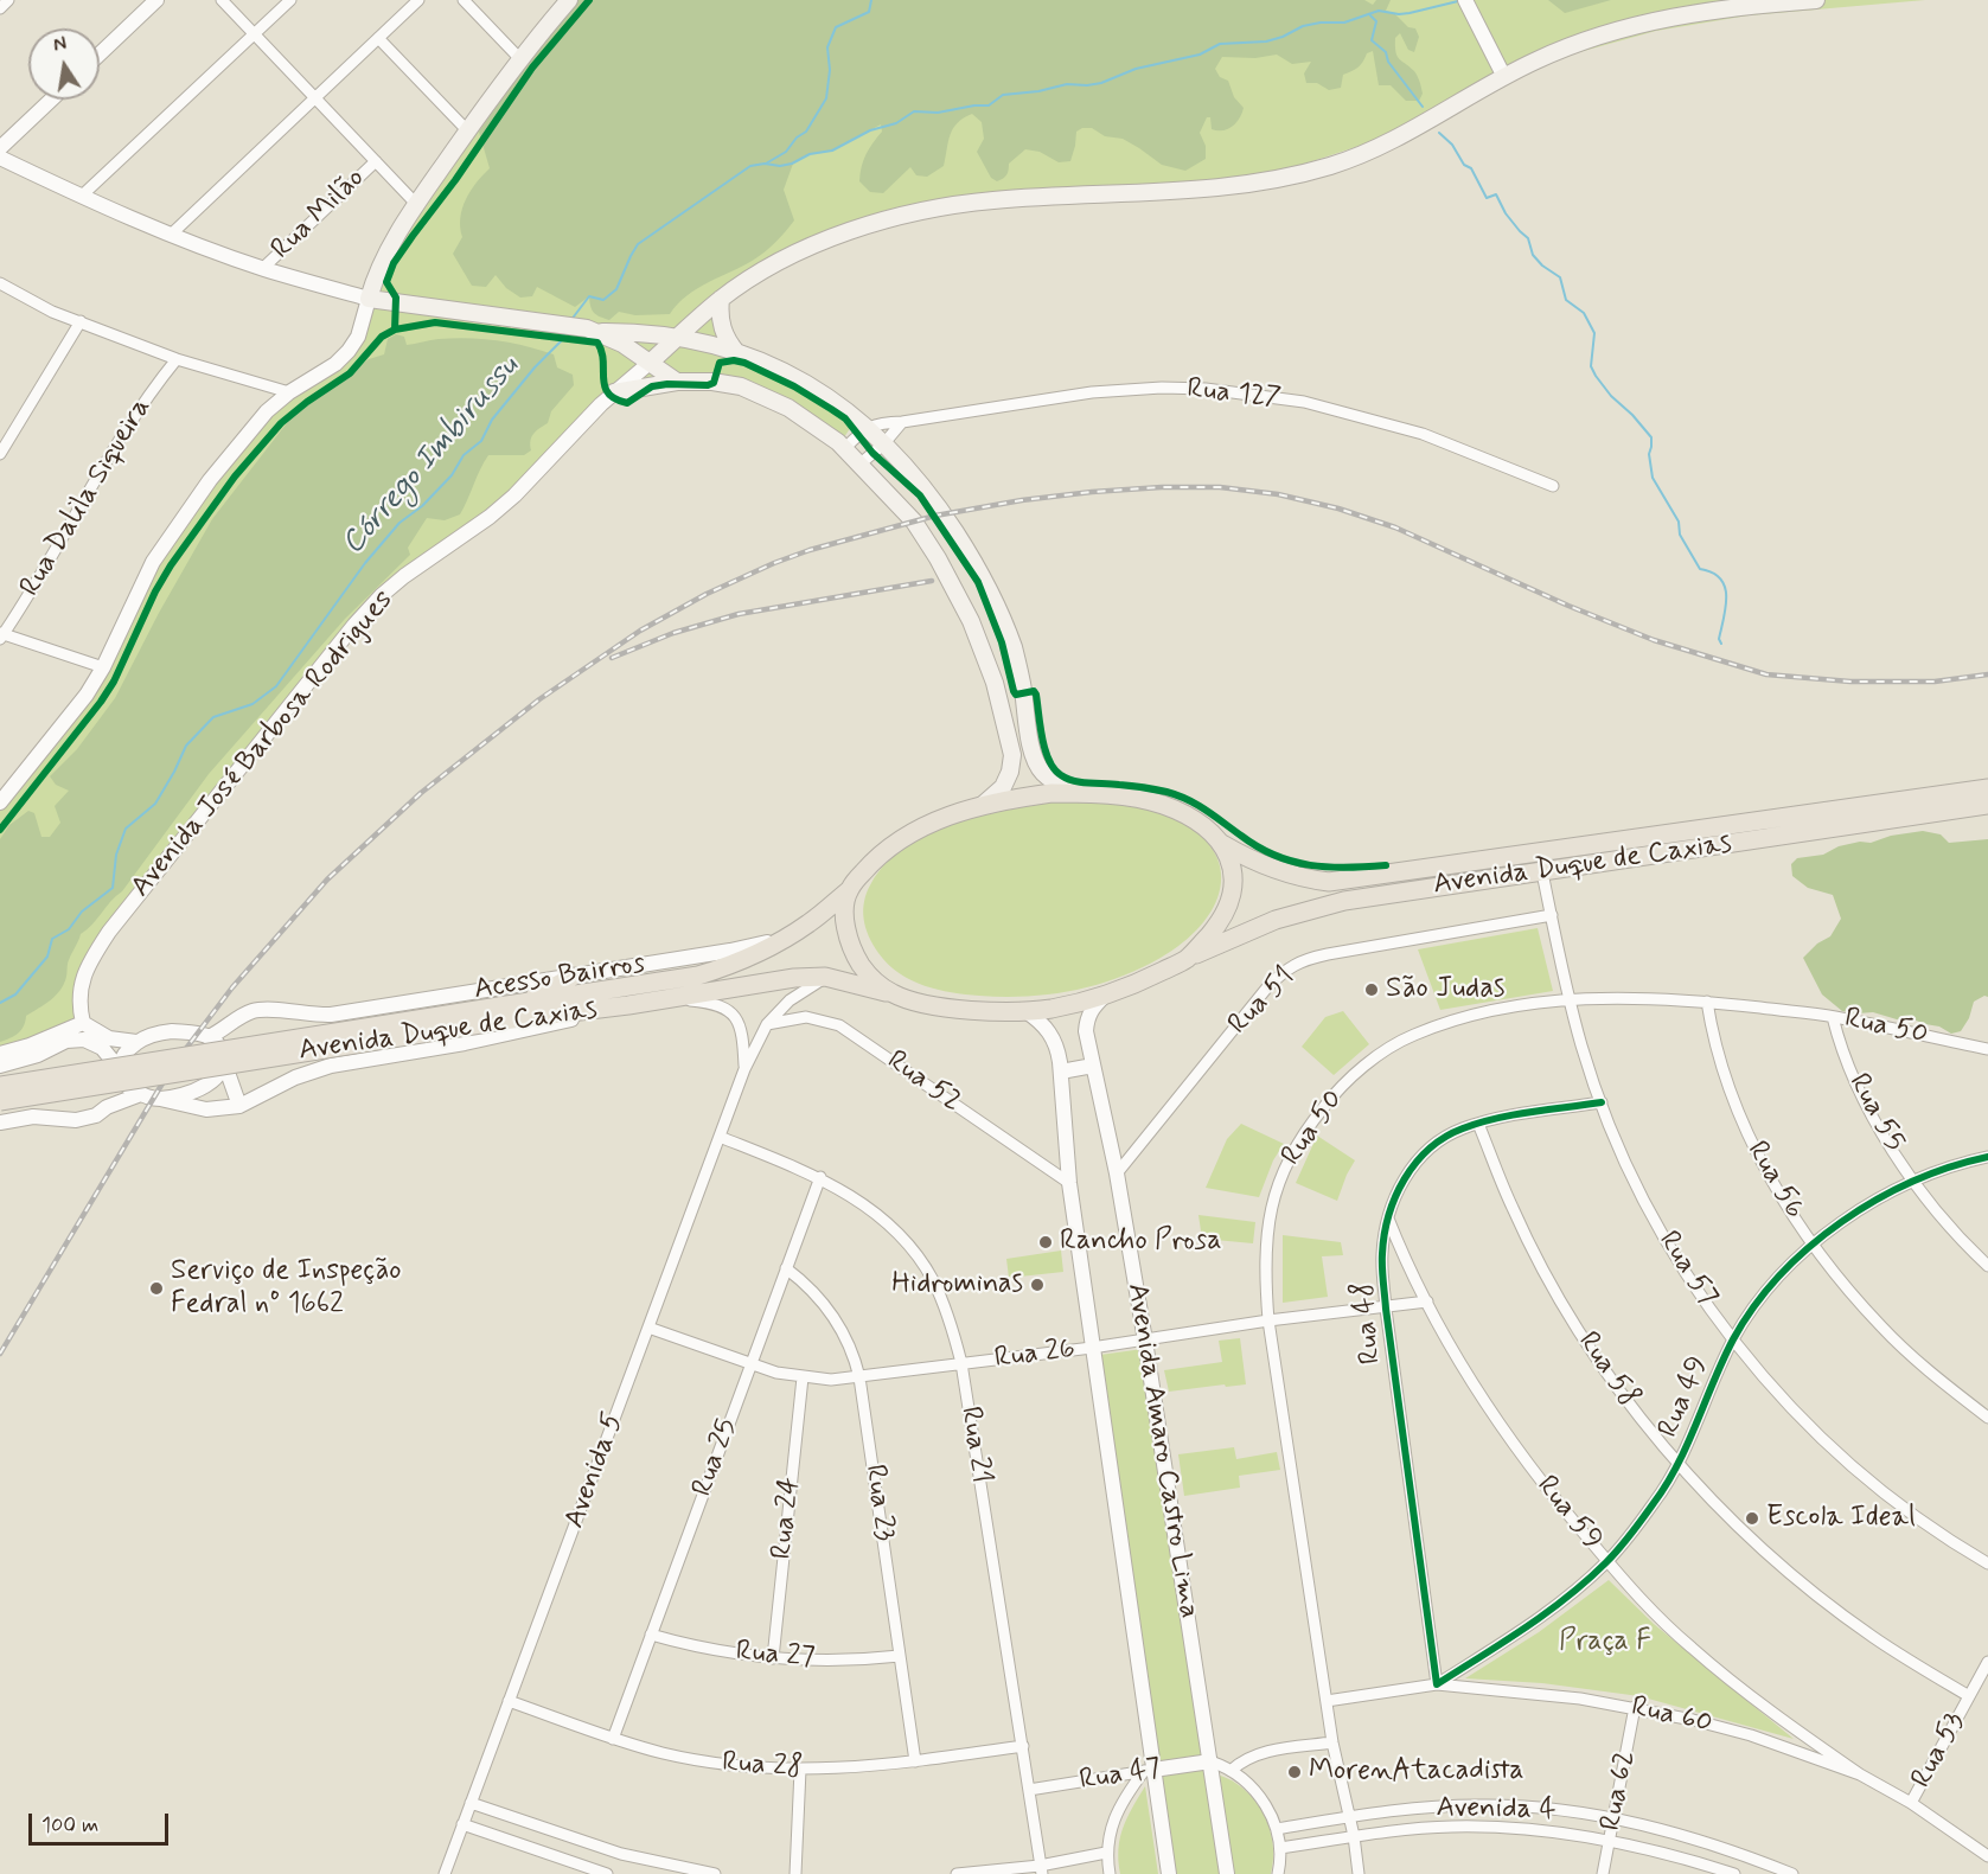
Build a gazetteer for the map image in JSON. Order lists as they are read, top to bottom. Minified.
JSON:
{"streets":{"main road":["Avenida José Barbosa Rodrigues","Avenida Duque de Caxias"],"street":["Rua Milão","Rua 127","Rua Dalila Siqueira","Acesso Bairros","Rua 51","Rua 50","Rua 52","Rua 55","Rua 56","Rua 57","Rua 48","Rua 26","Rua 58","Rua 49","Rua 21","Avenida Amaro Castro Lima","Rua 25","Avenida 5","Rua 23","Rua 59","Rua 24","Rua 27","Rua 60","Rua 53","Rua 28","Rua 47","Rua 62","Avenida 4"]},"crossings":[["Avenida Duque de Caxias","Acesso Bairros"],["Avenida Duque de Caxias","Rua 57"],["Avenida Duque de Caxias","Avenida Amaro Castro Lima"],["Avenida Duque de Caxias","Avenida 5"],["Rua 51","Rua 57"],["Rua 51","Avenida Amaro Castro Lima"],["Rua 50","Rua 55"],["Rua 50","Rua 56"],["Rua 50","Rua 57"],["Rua 50","Rua 26"],["Rua 50","Rua 60"],["Rua 50","Avenida 4"],["Rua 52","Avenida Amaro Castro Lima"],["Rua 52","Avenida 5"],["Rua 55","Rua 49"],["Rua 56","Rua 49"],["Rua 57","Rua 48"],["Rua 57","Rua 49"],["Rua 48","Rua 26"],["Rua 48","Rua 58"],["Rua 48","Rua 49"],["Rua 48","Rua 59"],["Rua 48","Rua 60"],["Rua 26","Rua 21"],["Rua 26","Avenida Amaro Castro Lima"],["Rua 26","Rua 25"],["Rua 26","Avenida 5"],["Rua 26","Rua 23"],["Rua 26","Rua 59"],["Rua 26","Rua 24"],["Rua 58","Rua 49"],["Rua 58","Rua 53"],["Rua 49","Rua 59"],["Rua 49","Rua 60"],["Rua 21","Rua 25"],["Rua 21","Avenida 5"],["Rua 21","Rua 28"],["Rua 21","Rua 47"],["Avenida Amaro Castro Lima","Rua 47"],["Rua 25","Rua 23"],["Rua 25","Rua 27"],["Rua 25","Rua 28"],["Avenida 5","Rua 28"],["Rua 23","Rua 27"],["Rua 23","Rua 28"],["Rua 59","Rua 60"],["Rua 24","Rua 27"],["Rua 60","Rua 53"],["Rua 60","Rua 62"],["Rua 62","Avenida 4"]],"water":["Córrego Imbirussu"],"parks":["Praça F"],"places":["São Judas","Rancho Prosa","Hidrominas","Serviço de Inspeção Fedral nº 1662","Escola Ideal","MorenAtacadista"],"scale_bar":"100 m","north":"top"}
